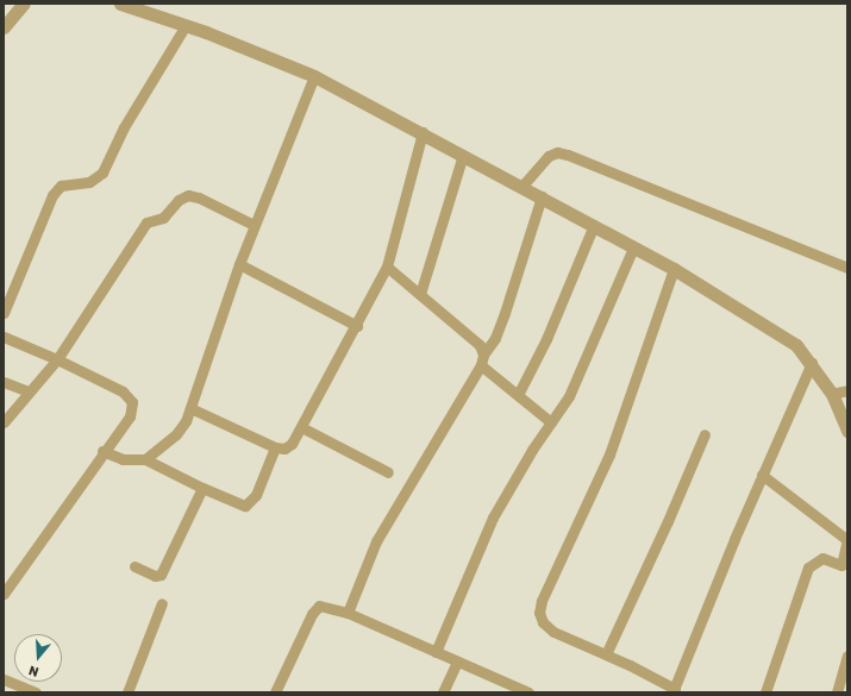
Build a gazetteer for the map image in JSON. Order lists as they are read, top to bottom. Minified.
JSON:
{"north":"bottom"}
